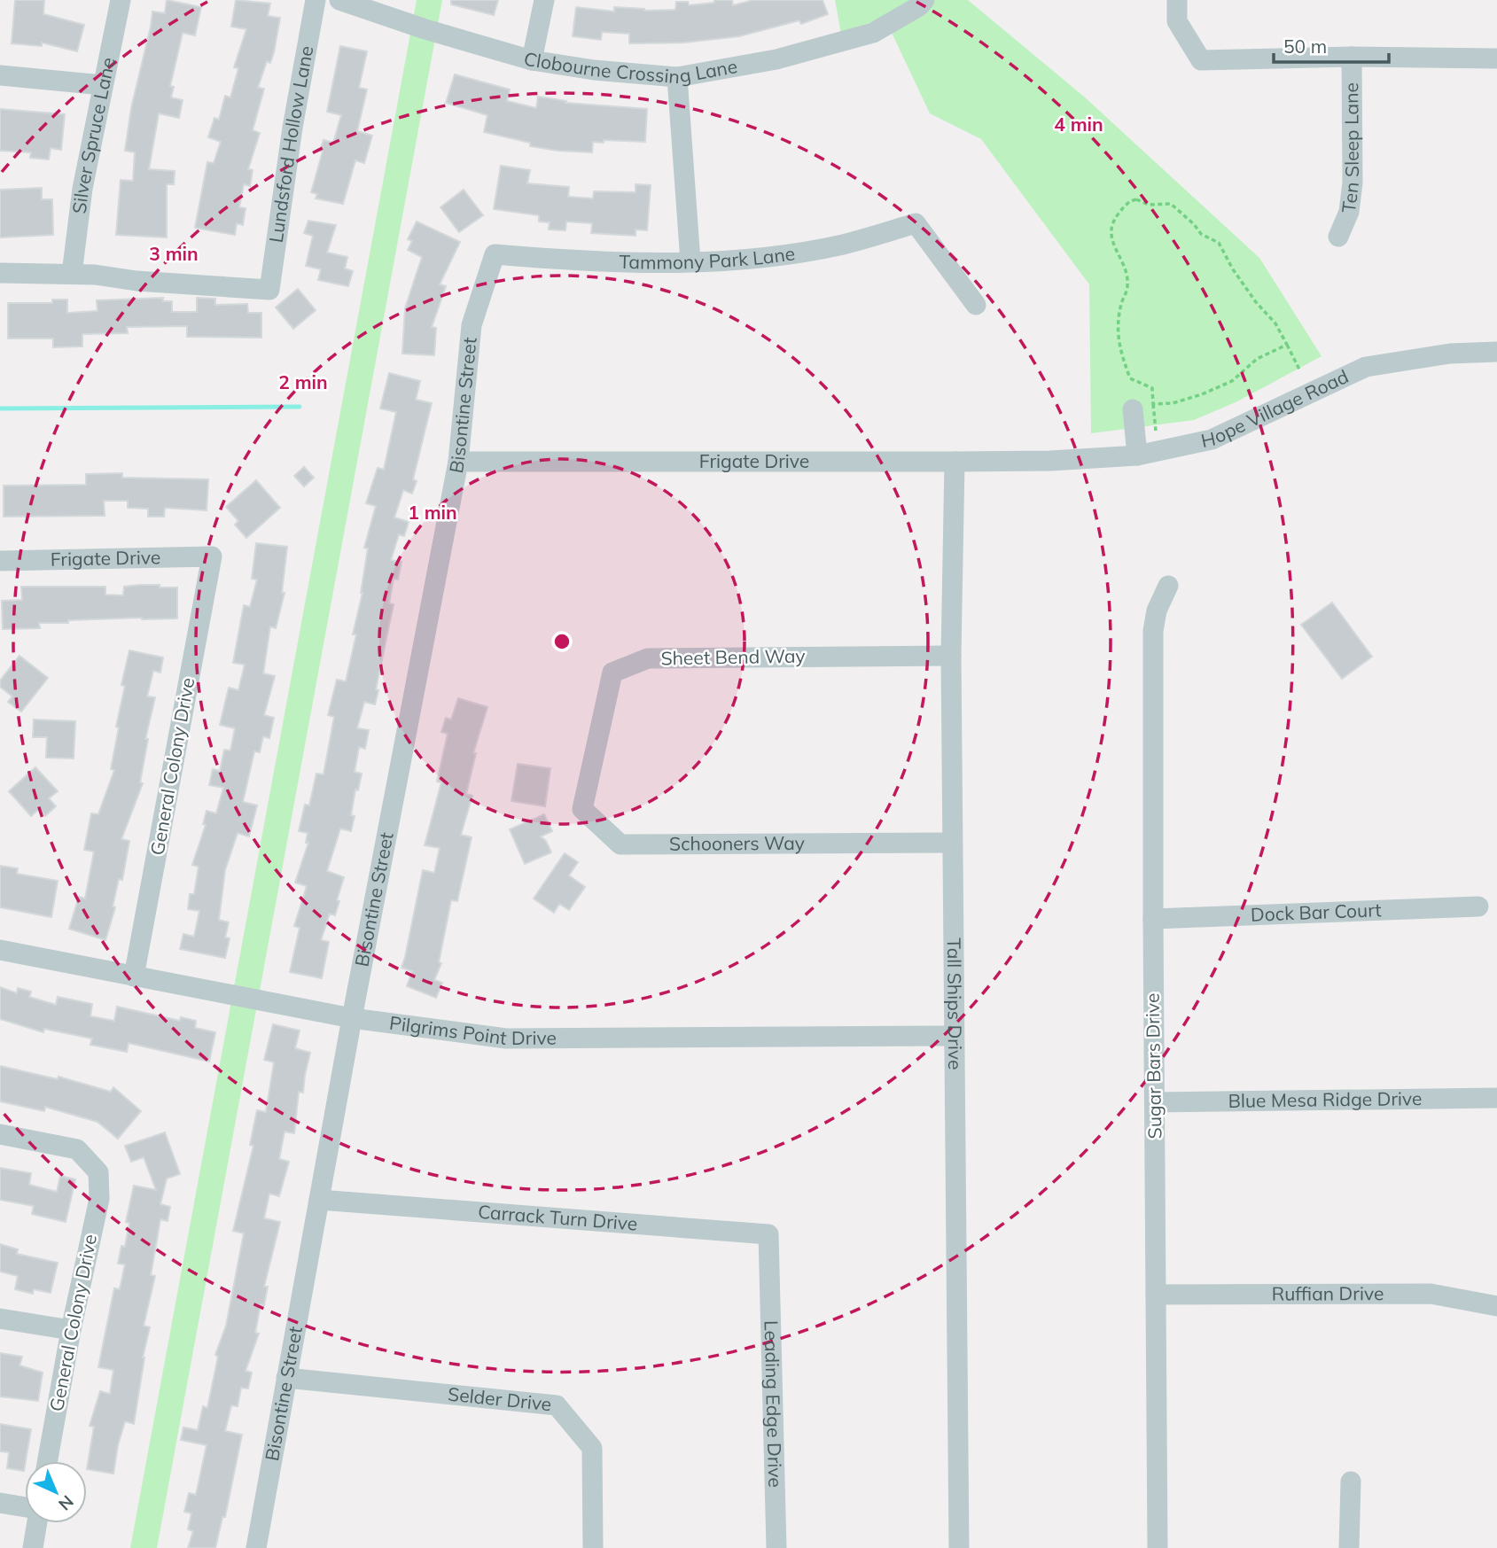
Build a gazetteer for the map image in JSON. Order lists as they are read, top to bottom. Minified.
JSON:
{"streets":{"street":["Clobourne Crossing Lane","Silver Spruce Lane","Lundsford Hollow Lane","Ten Sleep Lane","Tammony Park Lane","Bisontine Street","Hope Village Road","Frigate Drive","Sheet Bend Way","General Colony Drive","Schooners Way","Dock Bar Court","Tall Ships Drive","Pilgrims Point Drive","Sugar Bars Drive","Blue Mesa Ridge Drive","Carrack Turn Drive","Ruffian Drive","Selder Drive","Leading Edge Drive"]},"crossings":[["Silver Spruce Lane","Lundsford Hollow Lane"],["Tammony Park Lane","Bisontine Street"],["Bisontine Street","Frigate Drive"],["Bisontine Street","Pilgrims Point Drive"],["Bisontine Street","Carrack Turn Drive"],["Bisontine Street","Selder Drive"],["Hope Village Road","Frigate Drive"],["Frigate Drive","General Colony Drive"],["Frigate Drive","Tall Ships Drive"],["Sheet Bend Way","Schooners Way"],["Sheet Bend Way","Tall Ships Drive"],["General Colony Drive","Pilgrims Point Drive"],["Schooners Way","Tall Ships Drive"],["Dock Bar Court","Sugar Bars Drive"],["Tall Ships Drive","Pilgrims Point Drive"],["Sugar Bars Drive","Blue Mesa Ridge Drive"],["Sugar Bars Drive","Ruffian Drive"],["Carrack Turn Drive","Leading Edge Drive"]],"scale_bar":"50 m","north":"bottom right","rings":["4 min","3 min","2 min","1 min"]}
